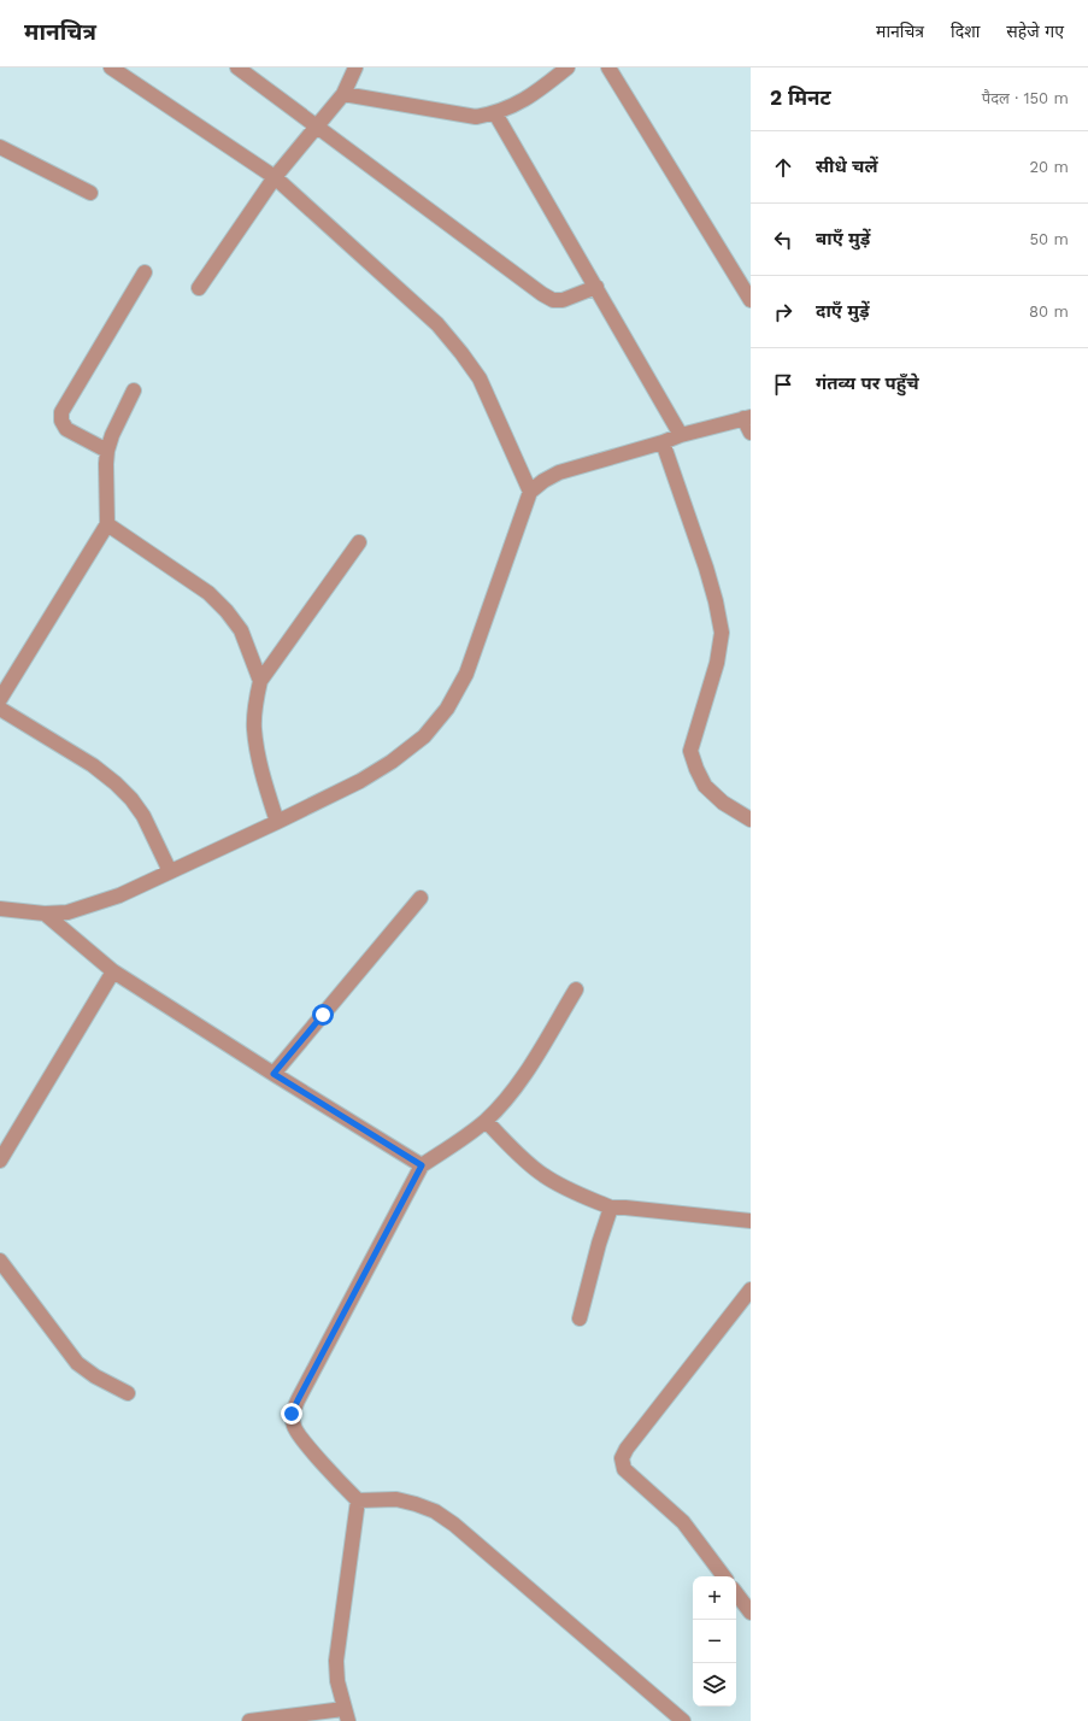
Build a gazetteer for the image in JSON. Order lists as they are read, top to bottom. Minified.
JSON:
{"page":{"header":"मानचित्र","nav":["मानचित्र","दिशा","सहेजे गए"],"heading":["2 मिनट","पैदल · 150 m"],"list":[["सीधे चलें","20 m"],["बाएँ मुड़ें","50 m"],["दाएँ मुड़ें","80 m"],"गंतव्य पर पहुँचे"],"map_buttons":["+","−"]}}
